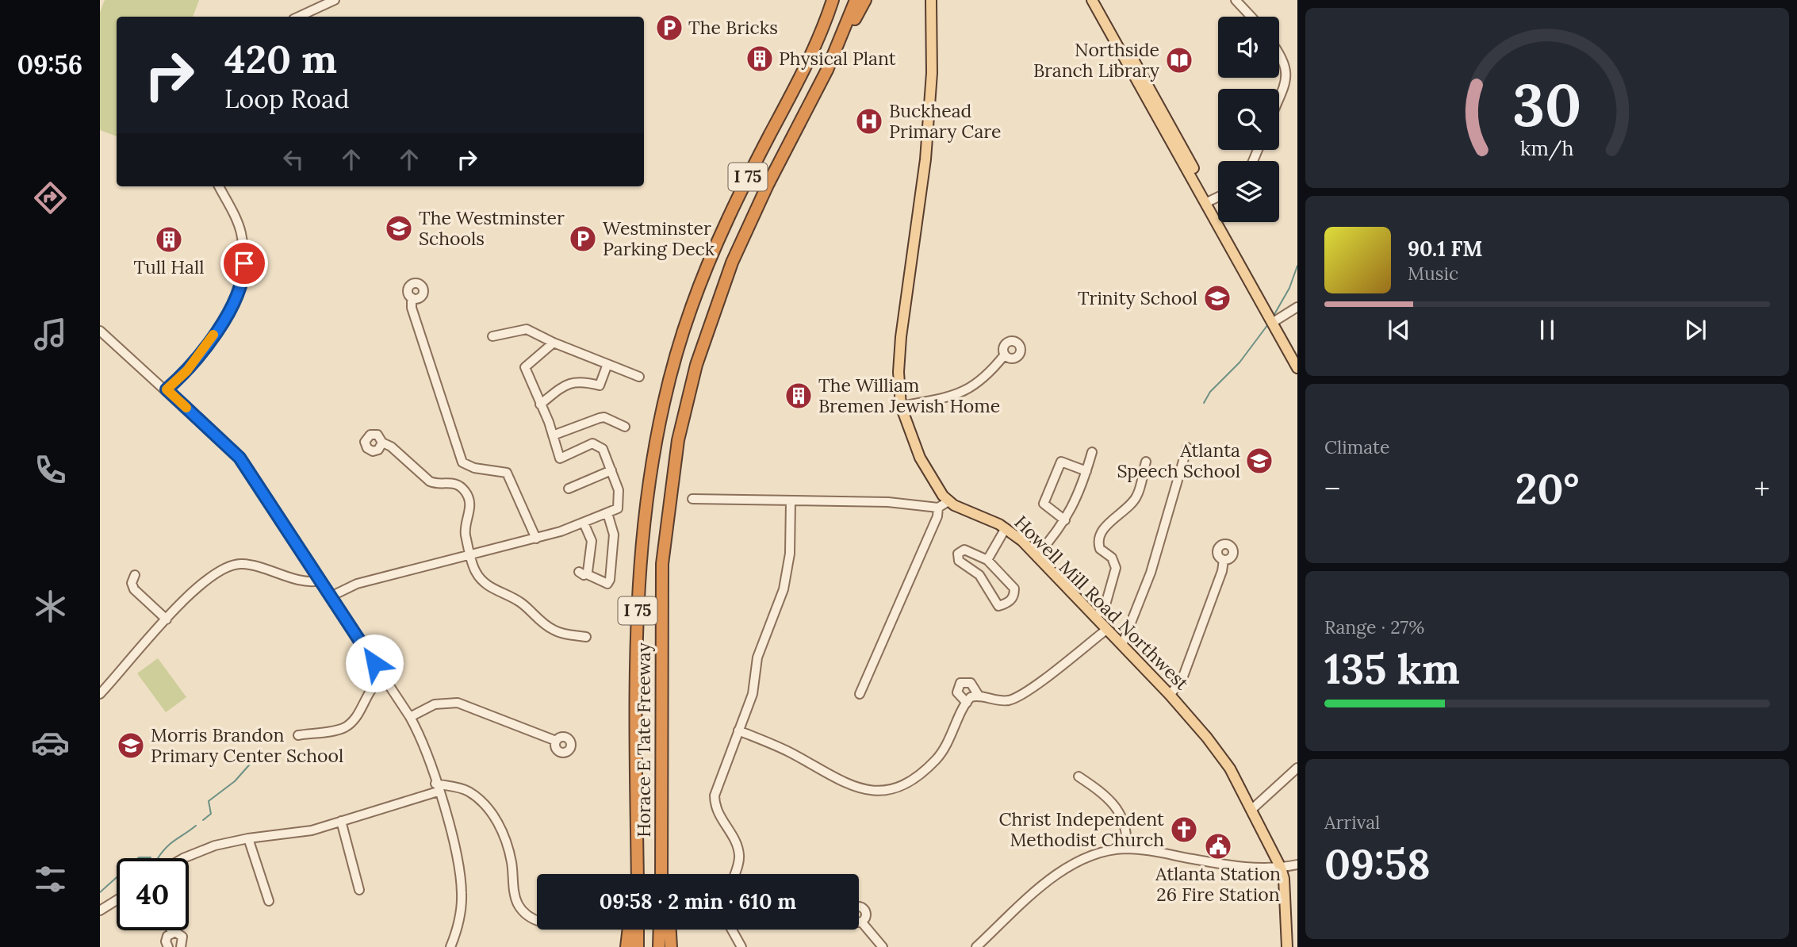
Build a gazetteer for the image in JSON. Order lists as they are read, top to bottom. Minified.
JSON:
{"streets":{"highway":["I 75","Horace E Tate Freeway"],"main road":["Howell Mill Road Northwest"]},"places":{"parking":["The Bricks","Westminster Parking Deck"],"building":["Physical Plant","Tull Hall","The William Bremen Jewish Home"],"library":["Northside Branch Library"],"hospital":["Buckhead Primary Care"],"school or university":["The Westminster Schools","Trinity School","Atlanta Speech School","Morris Brandon Primary Center School"],"church":["Christ Independent Methodist Church"],"public building":["Atlanta Station 26 Fire Station"]},"page":{"tabs":"09:56","turn":["420 m","Loop Road"],"song":["90.1 FM","Music"],"tile":["Climate",["Range · 27%","135 km"],["Arrival","09:58"]],"heat":["−","20°","+"],"limit":"40","trip":"09:58 · 2 min · 610 m","gauge":["30","km/h"]}}
